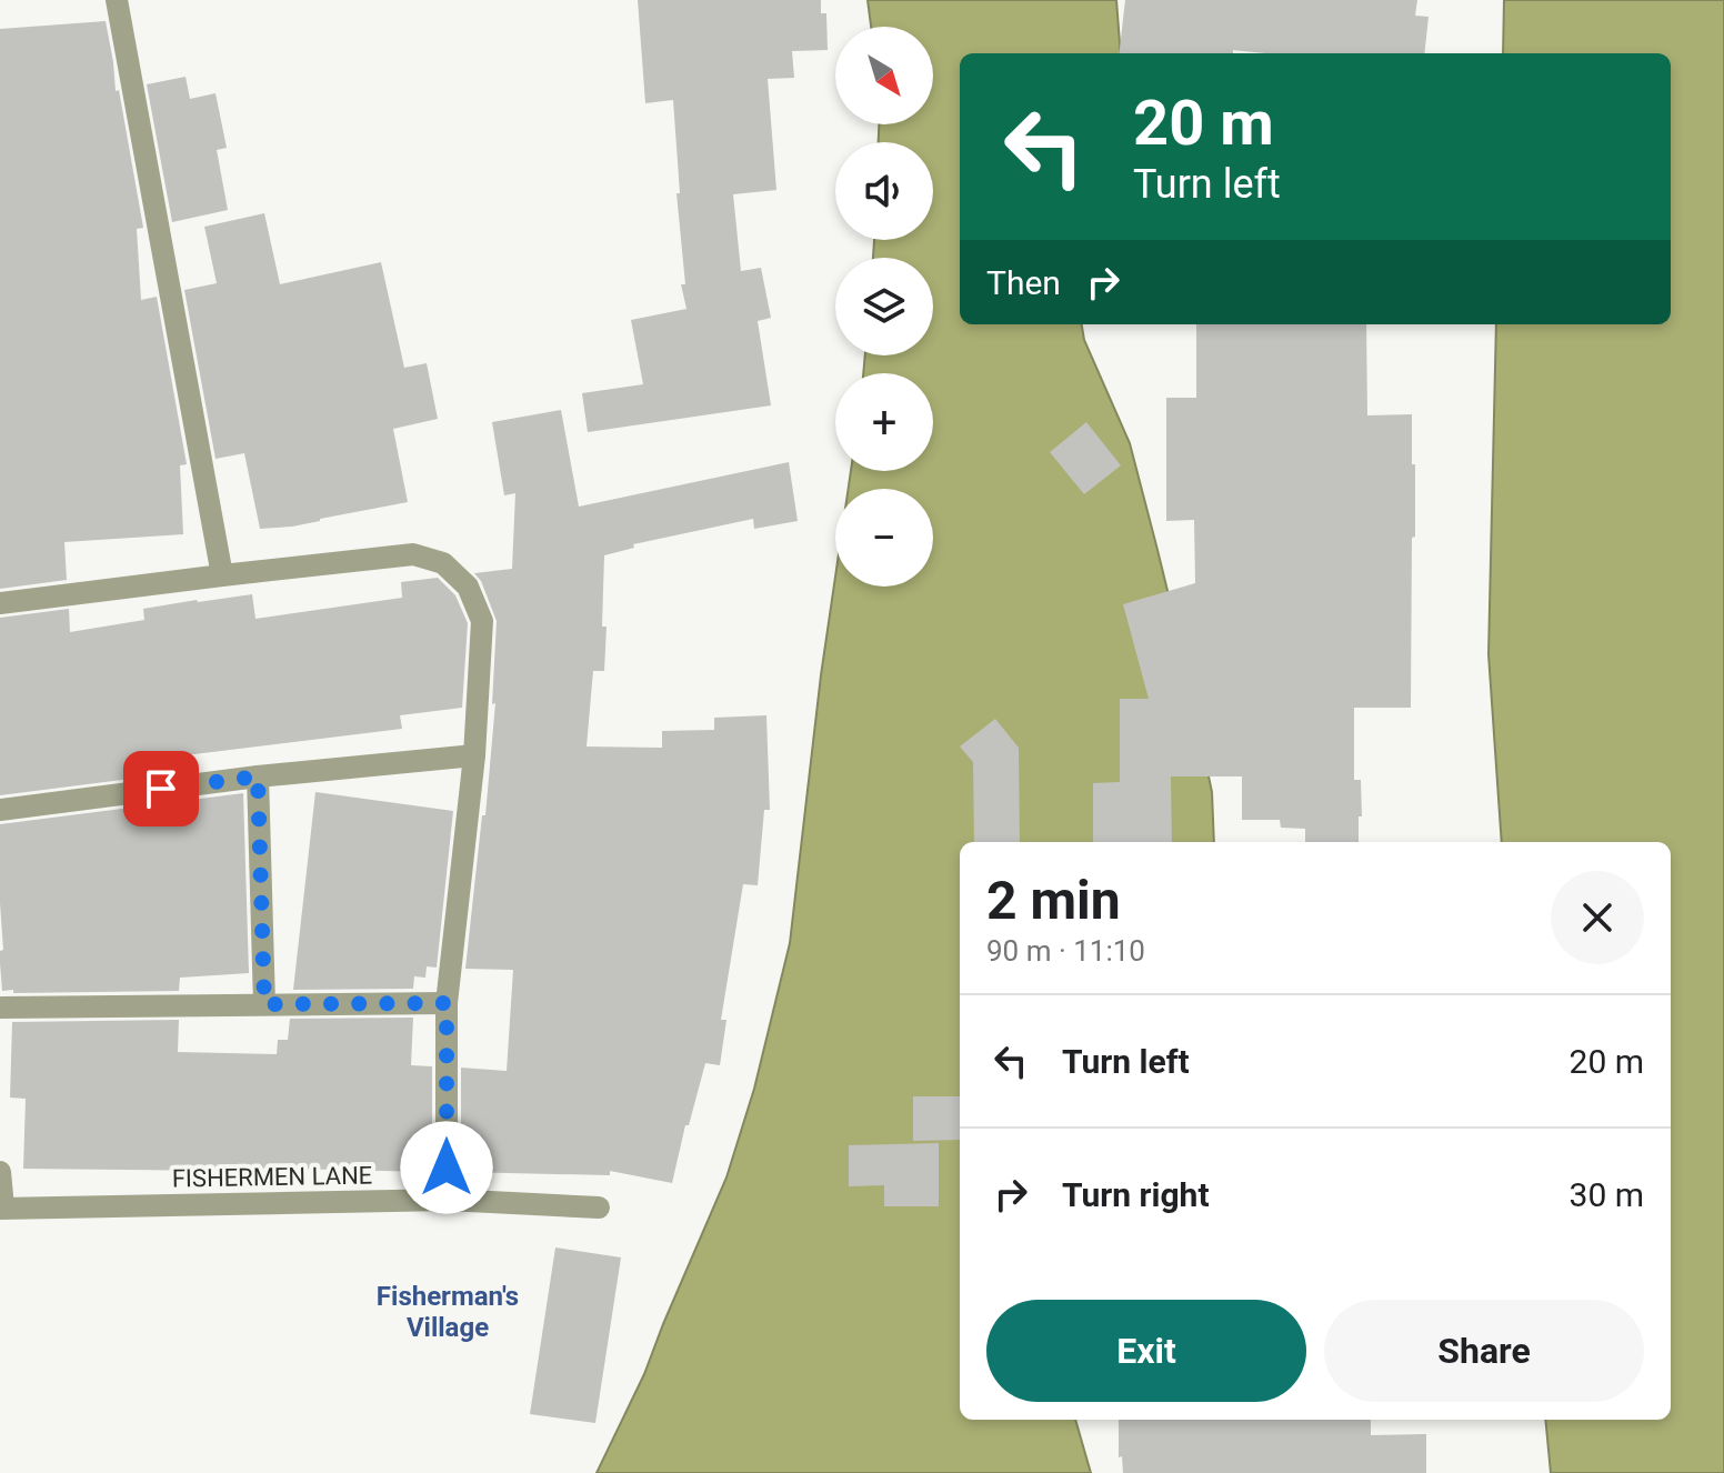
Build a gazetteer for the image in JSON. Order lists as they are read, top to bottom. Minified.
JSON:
{"streets":{"street":["FISHERMEN LANE"]},"districts":["Fisherman's Village"],"north":"bottom right","page":{"map_buttons":["+","−"],"turn":["20 m","Turn left"],"then":"Then","heading":["2 min","90 m · 11:10"],"list":[{"name":"Turn left","value":"20 m"},{"name":"Turn right","value":"30 m"}],"buttons":["Exit","Share"]}}
